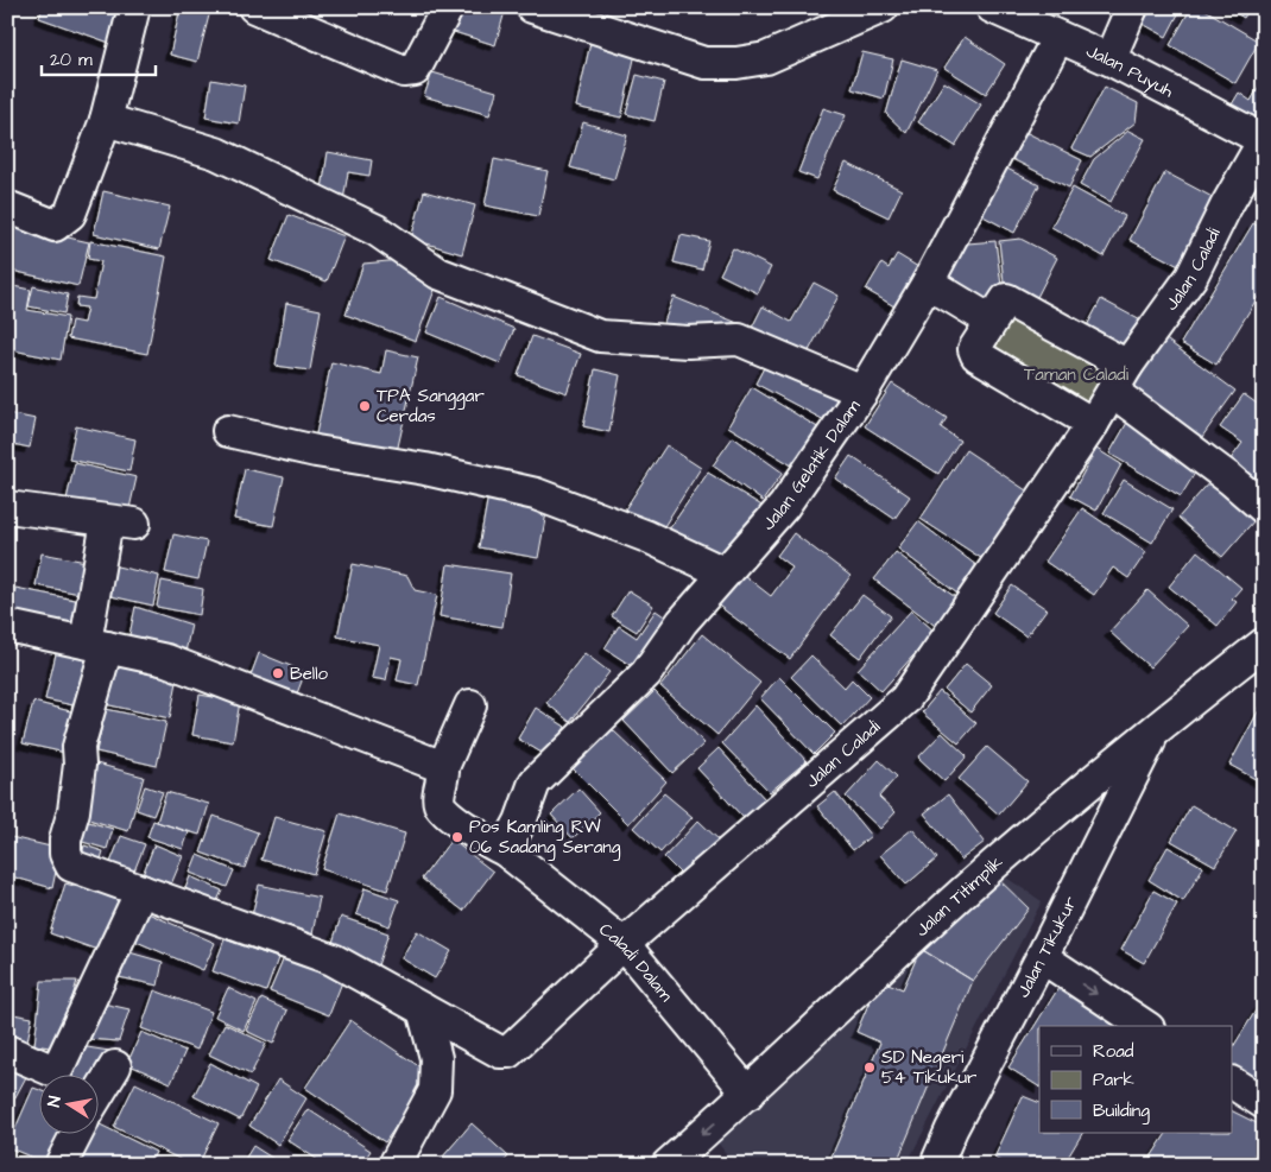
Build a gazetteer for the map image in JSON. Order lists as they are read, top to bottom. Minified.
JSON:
{"streets":{"street":["Jalan Puyuh","Jalan Caladi","Jalan Gelatik Dalam","Jalan Titimplik","Jalan Tikukur","Caladi Dalam"]},"crossings":[["Jalan Puyuh","Jalan Caladi"],["Jalan Puyuh","Jalan Gelatik Dalam"],["Jalan Caladi","Caladi Dalam"],["Jalan Gelatik Dalam","Caladi Dalam"],["Jalan Titimplik","Jalan Tikukur"],["Jalan Titimplik","Caladi Dalam"]],"parks":["Taman Caladi"],"places":["TPA Sanggar Cerdas","Bello","Pos Kamling RW 06 Sadang Serang","SD Negeri 54 Tikukur"],"legend":["Road","Park","Building"],"scale_bar":"20 m","north":"left"}
